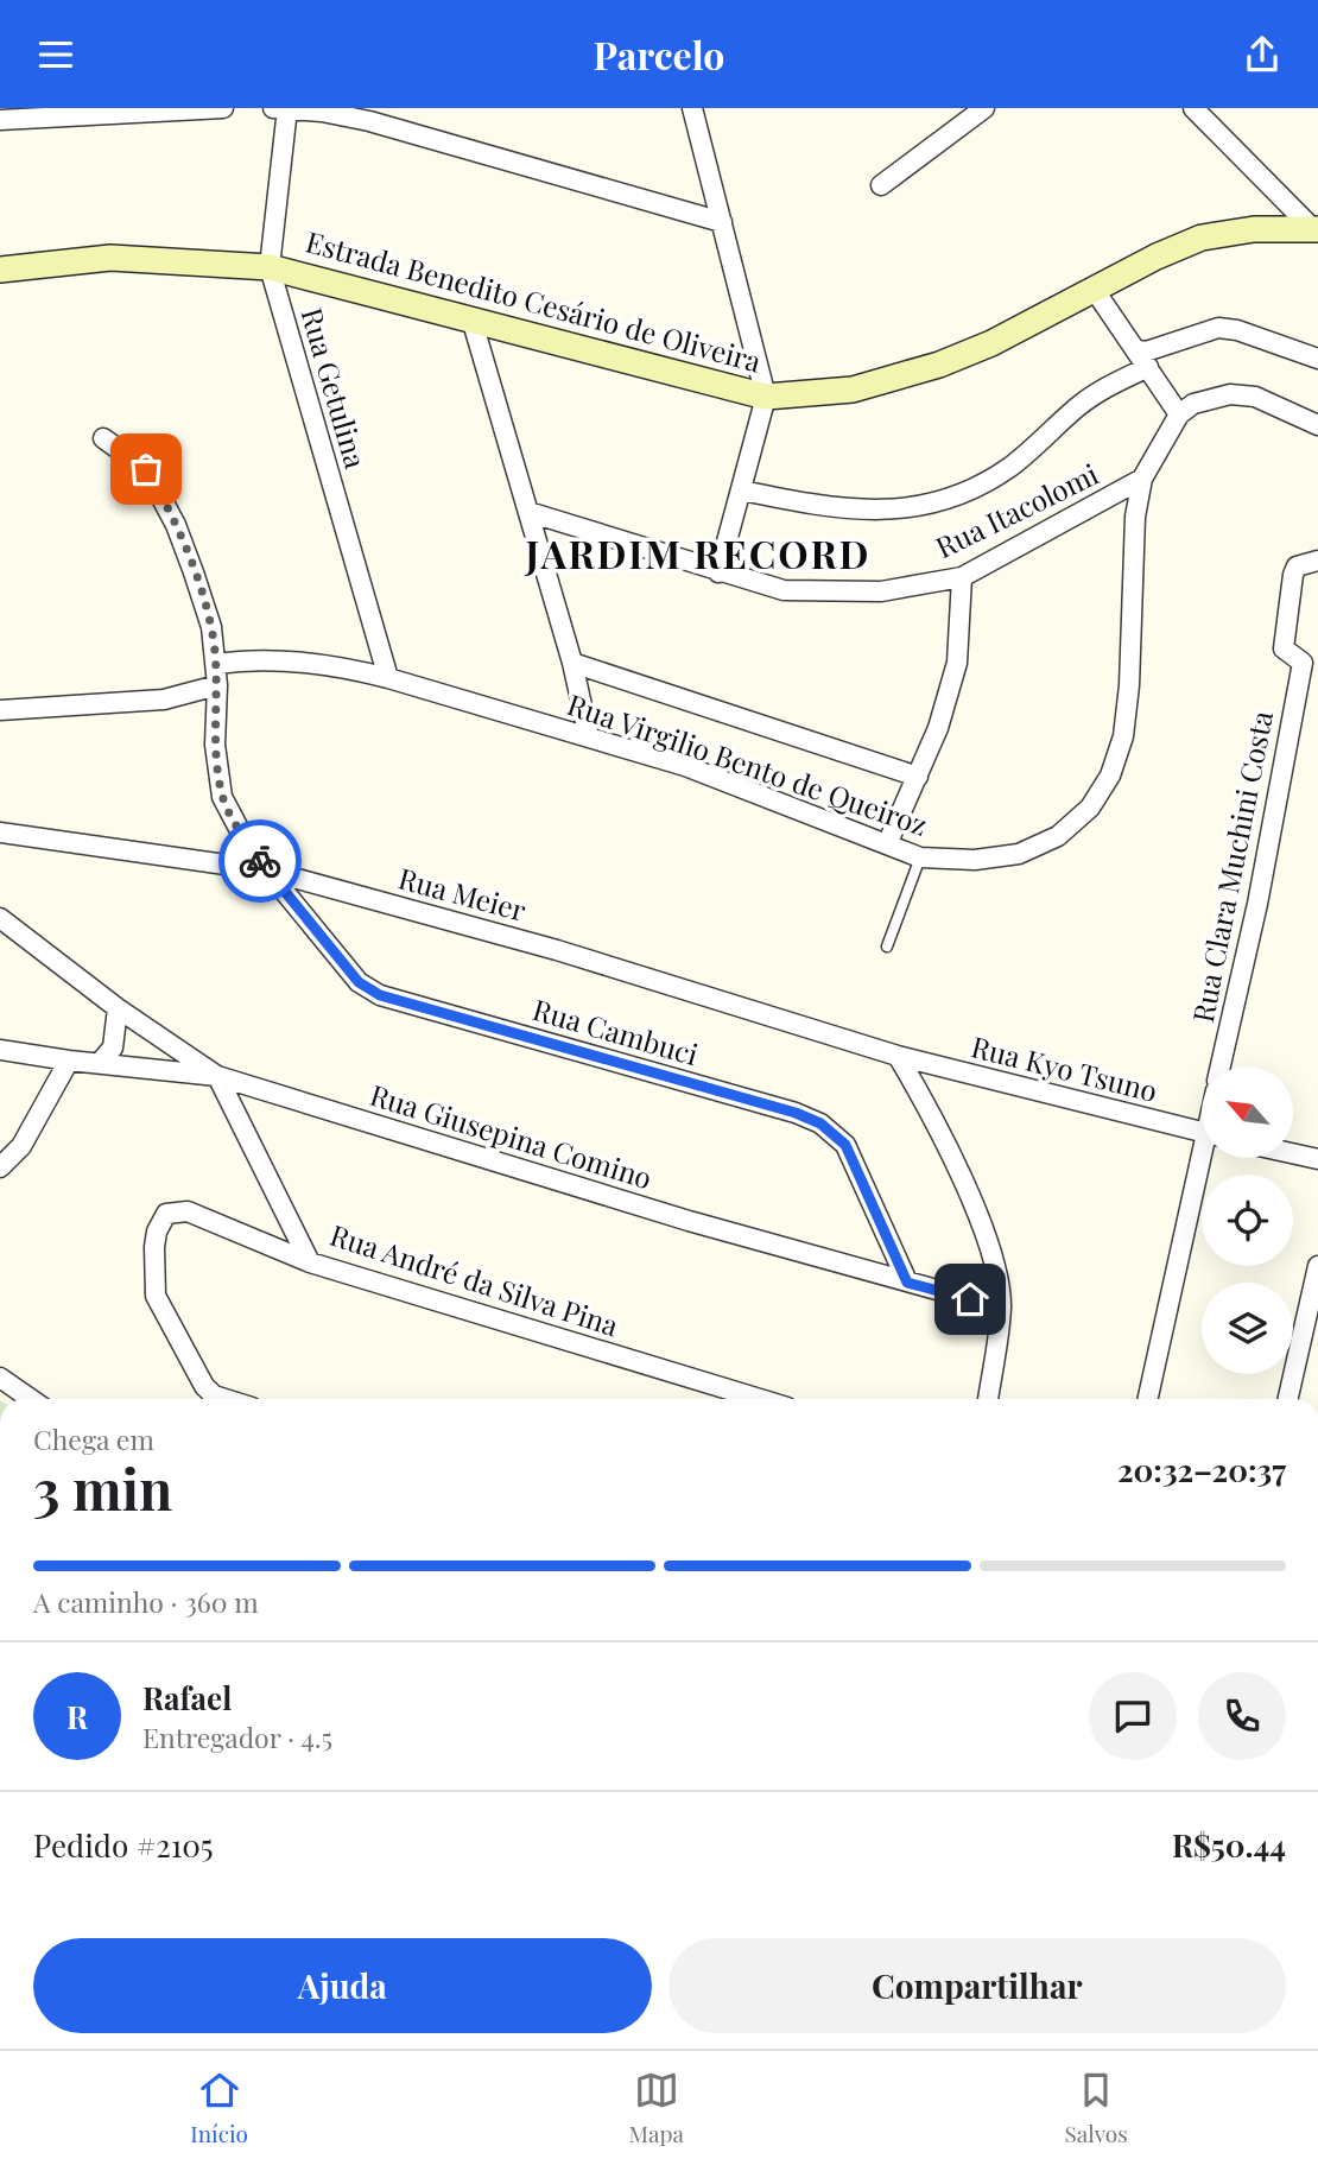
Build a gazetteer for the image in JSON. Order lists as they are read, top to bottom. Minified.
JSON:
{"streets":{"main road":["Estrada Benedito Cesário de Oliveira"],"street":["Rua Getulina","Rua Itacolomi","Rua Virgilio Bento de Queiroz","Rua Clara Muchini Costa","Rua Meier","Rua Cambuci","Rua Kyo Tsuno","Rua Giusepina Comino","Rua André da Silva Pina"]},"crossings":[["Estrada Benedito Cesário de Oliveira","Rua Getulina"],["Rua Getulina","Rua Virgilio Bento de Queiroz"],["Rua Itacolomi","Rua Virgilio Bento de Queiroz"],["Rua Virgilio Bento de Queiroz","Rua Cambuci"],["Rua Meier","Rua Cambuci"],["Rua Meier","Rua Kyo Tsuno"],["Rua Cambuci","Rua Giusepina Comino"],["Rua Giusepina Comino","Rua André da Silva Pina"]],"districts":["JARDIM RECORD"],"north":"top left","page":{"header":"Parcelo","heading":["3 min","Chega em","20:32–20:37"],"panel":["Rafael","Entregador · 4.5","Pedido #2105","R$50.44"],"bar":"A caminho · 360 m","round":"R","buttons":["Ajuda","Compartilhar"],"tabs":["Início","Mapa","Salvos"]}}
